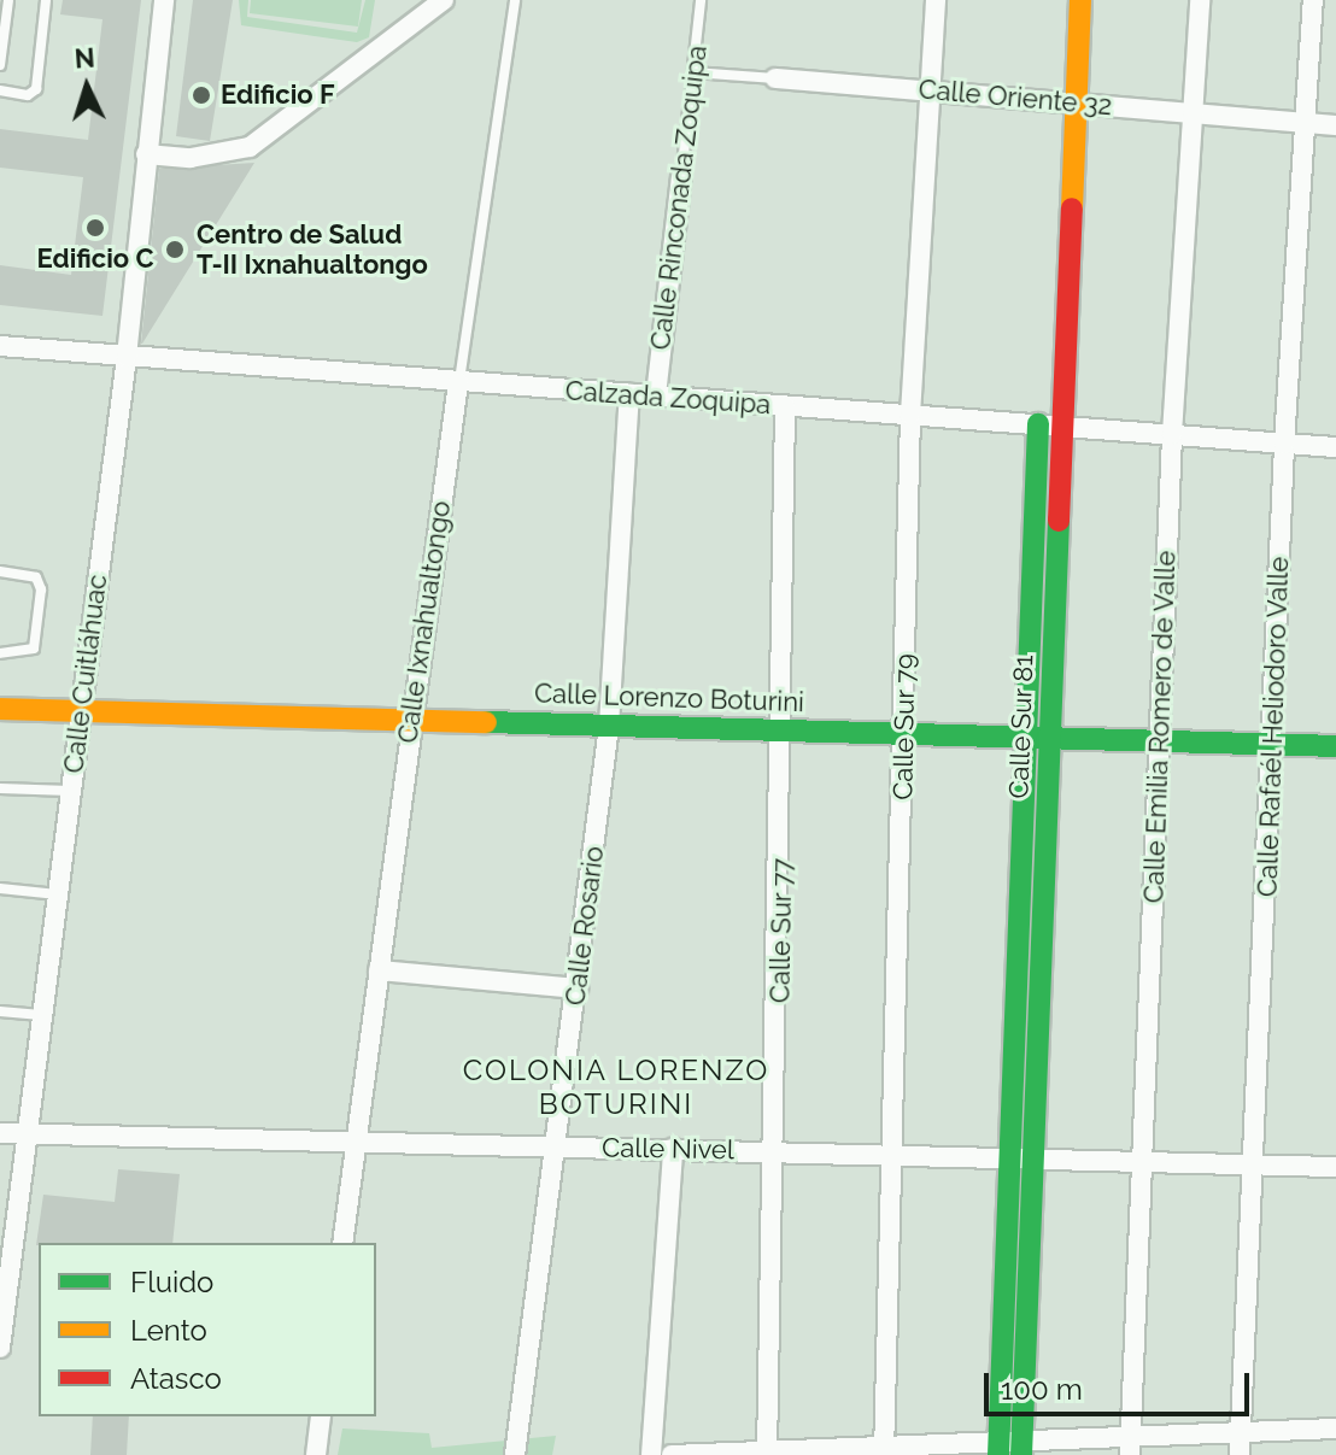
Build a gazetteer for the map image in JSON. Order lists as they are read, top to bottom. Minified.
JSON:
{"streets":{"street":["Calle Oriente 32","Calle Rinconada Zoquipa","Calzada Zoquipa","Calle Ixnahualtongo","Calle Cuitláhuac","Calle Lorenzo Boturini","Calle Sur 79","Calle Sur 81","Calle Emilia Romero de Valle","Calle Rafaél Heliodoro Valle","Calle Rosario","Calle Sur 77","Calle Nivel"]},"crossings":[["Calle Oriente 32","Calle Rinconada Zoquipa"],["Calle Oriente 32","Calle Sur 79"],["Calle Oriente 32","Calle Sur 81"],["Calle Oriente 32","Calle Emilia Romero de Valle"],["Calle Oriente 32","Calle Rafaél Heliodoro Valle"],["Calle Rinconada Zoquipa","Calzada Zoquipa"],["Calzada Zoquipa","Calle Ixnahualtongo"],["Calzada Zoquipa","Calle Cuitláhuac"],["Calzada Zoquipa","Calle Sur 79"],["Calzada Zoquipa","Calle Sur 81"],["Calzada Zoquipa","Calle Emilia Romero de Valle"],["Calzada Zoquipa","Calle Rafaél Heliodoro Valle"],["Calzada Zoquipa","Calle Rosario"],["Calzada Zoquipa","Calle Sur 77"],["Calle Ixnahualtongo","Calle Lorenzo Boturini"],["Calle Ixnahualtongo","Calle Nivel"],["Calle Cuitláhuac","Calle Lorenzo Boturini"],["Calle Cuitláhuac","Calle Nivel"],["Calle Lorenzo Boturini","Calle Sur 79"],["Calle Lorenzo Boturini","Calle Sur 81"],["Calle Lorenzo Boturini","Calle Emilia Romero de Valle"],["Calle Lorenzo Boturini","Calle Rafaél Heliodoro Valle"],["Calle Lorenzo Boturini","Calle Rosario"],["Calle Lorenzo Boturini","Calle Sur 77"],["Calle Sur 79","Calle Nivel"],["Calle Sur 81","Calle Nivel"],["Calle Emilia Romero de Valle","Calle Nivel"],["Calle Rafaél Heliodoro Valle","Calle Nivel"],["Calle Rosario","Calle Nivel"],["Calle Sur 77","Calle Nivel"]],"districts":["COLONIA LORENZO BOTURINI"],"places":["Edificio F","Edificio C","Centro de Salud T-II Ixnahualtongo"],"legend":["Fluido","Lento","Atasco"],"scale_bar":"100 m","north":"top"}
